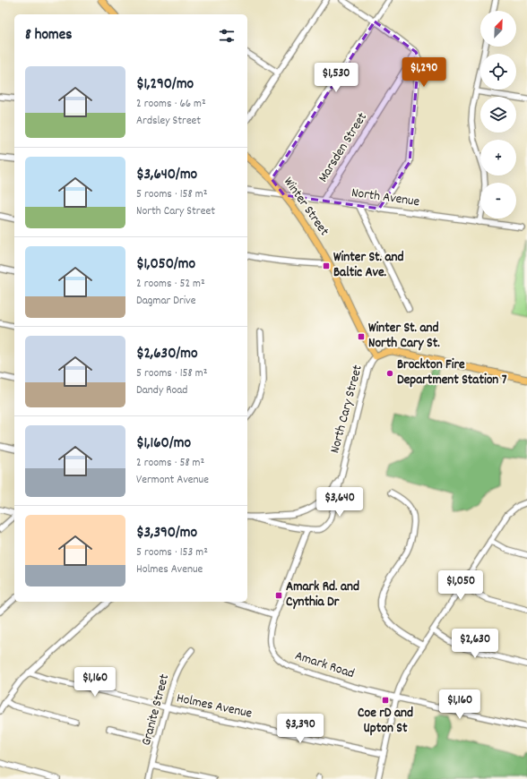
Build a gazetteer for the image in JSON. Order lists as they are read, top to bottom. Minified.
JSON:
{"streets":{"main road":["Winter Street","North Cary Street"],"street":["Marsden Street","North Avenue","Amark Road","Holmes Avenue","Granite Street"]},"crossings":[["Marsden Street","North Avenue"],["North Avenue","Winter Street"],["Winter Street","North Cary Street"],["North Cary Street","Amark Road"],["Holmes Avenue","Granite Street"]],"places":{"transit":["Winter St. and Baltic Ave.","Winter St. and North Cary St.","Amark Rd. and Cynthia Dr","Coe rD and Upton St"],"other":["Brockton Fire Department Station 7"]},"north":"top right","page":{"map_buttons":["+","−"],"heading":"8 homes","price":["$1,290","$1,530","$3,640","$1,050","$2,630","$1,160","$1,160","$3,390"],"list":[{"name":"$1,290/mo","note":"2 rooms · 66 m² · Ardsley Street"},{"name":"$3,640/mo","note":"5 rooms · 158 m² · North Cary Street"},{"name":"$1,050/mo","note":"2 rooms · 52 m² · Dagmar Drive"},{"name":"$2,630/mo","note":"5 rooms · 158 m² · Dandy Road"},{"name":"$1,160/mo","note":"2 rooms · 58 m² · Vermont Avenue"},{"name":"$3,390/mo","note":"5 rooms · 153 m² · Holmes Avenue"}]}}
